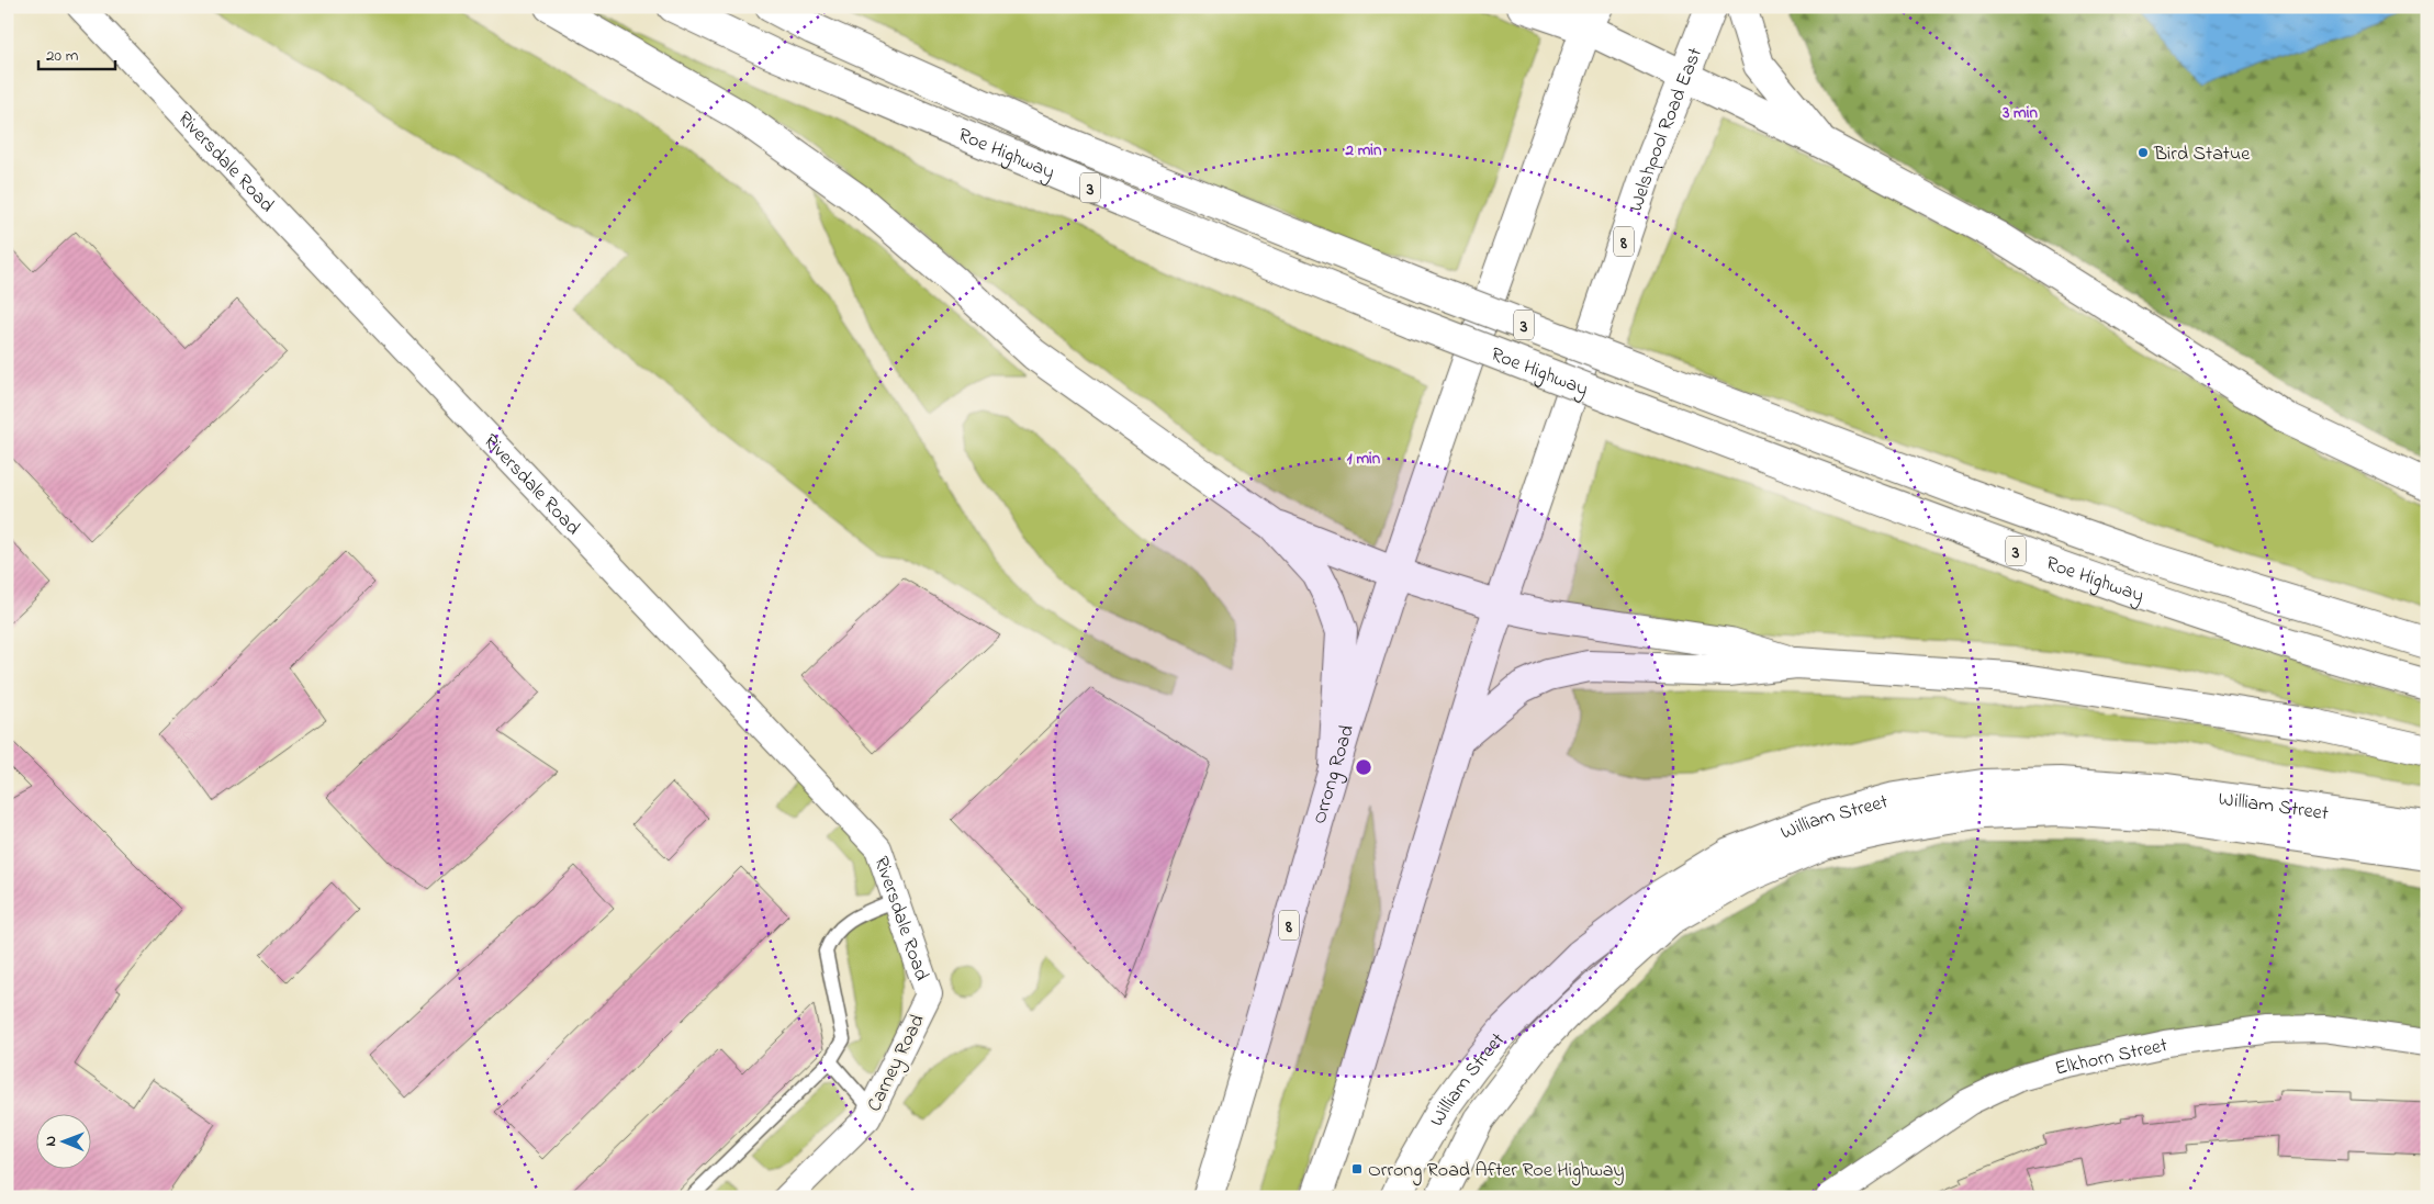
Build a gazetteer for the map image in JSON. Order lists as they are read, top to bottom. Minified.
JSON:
{"streets":{"main road":["Welshpool Road East","Roe Highway","3","8","Orrong Road","William Street"],"street":["Riversdale Road","Elkhorn Street","Carney Road"]},"crossings":[["Welshpool Road East","8"],["Riversdale Road","Carney Road"]],"places":{"other":["Bird Statue"],"transit":["Orrong Road After Roe Highway"]},"scale_bar":"20 m","north":"left","rings":["3 min","2 min","1 min"]}
